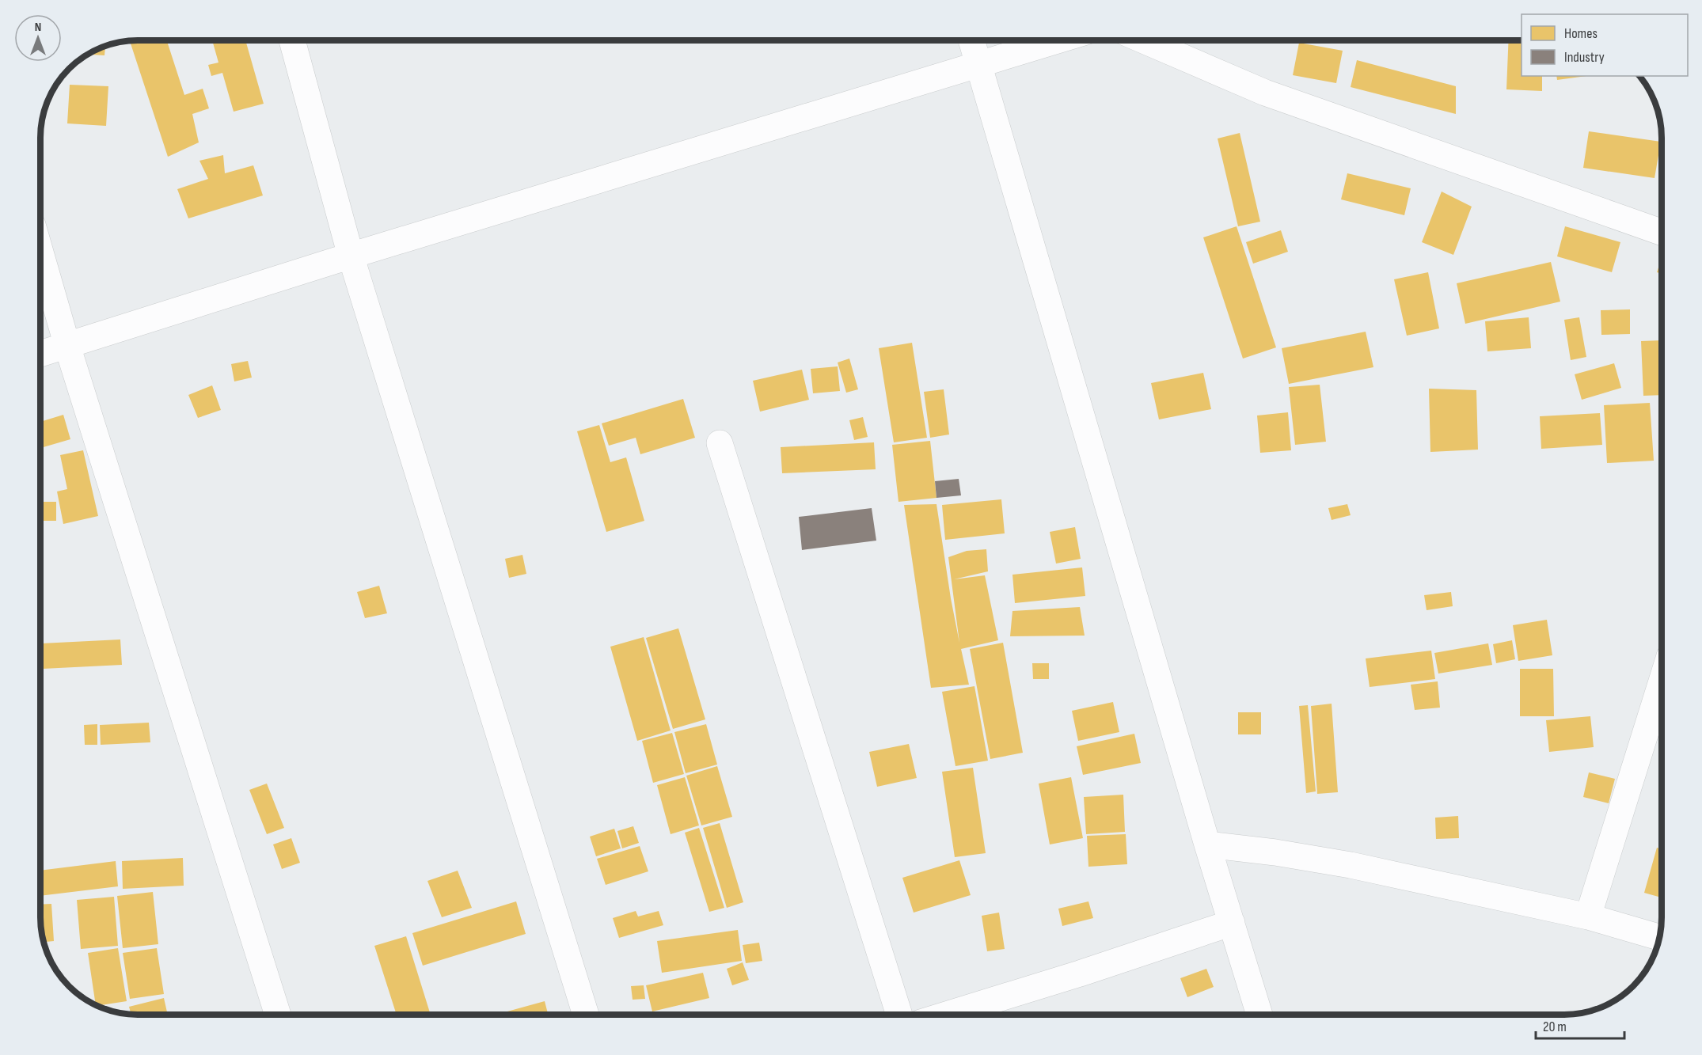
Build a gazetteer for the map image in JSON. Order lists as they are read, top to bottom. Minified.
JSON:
{"legend":["Homes","Industry"],"scale_bar":"20 m","north":"top"}
